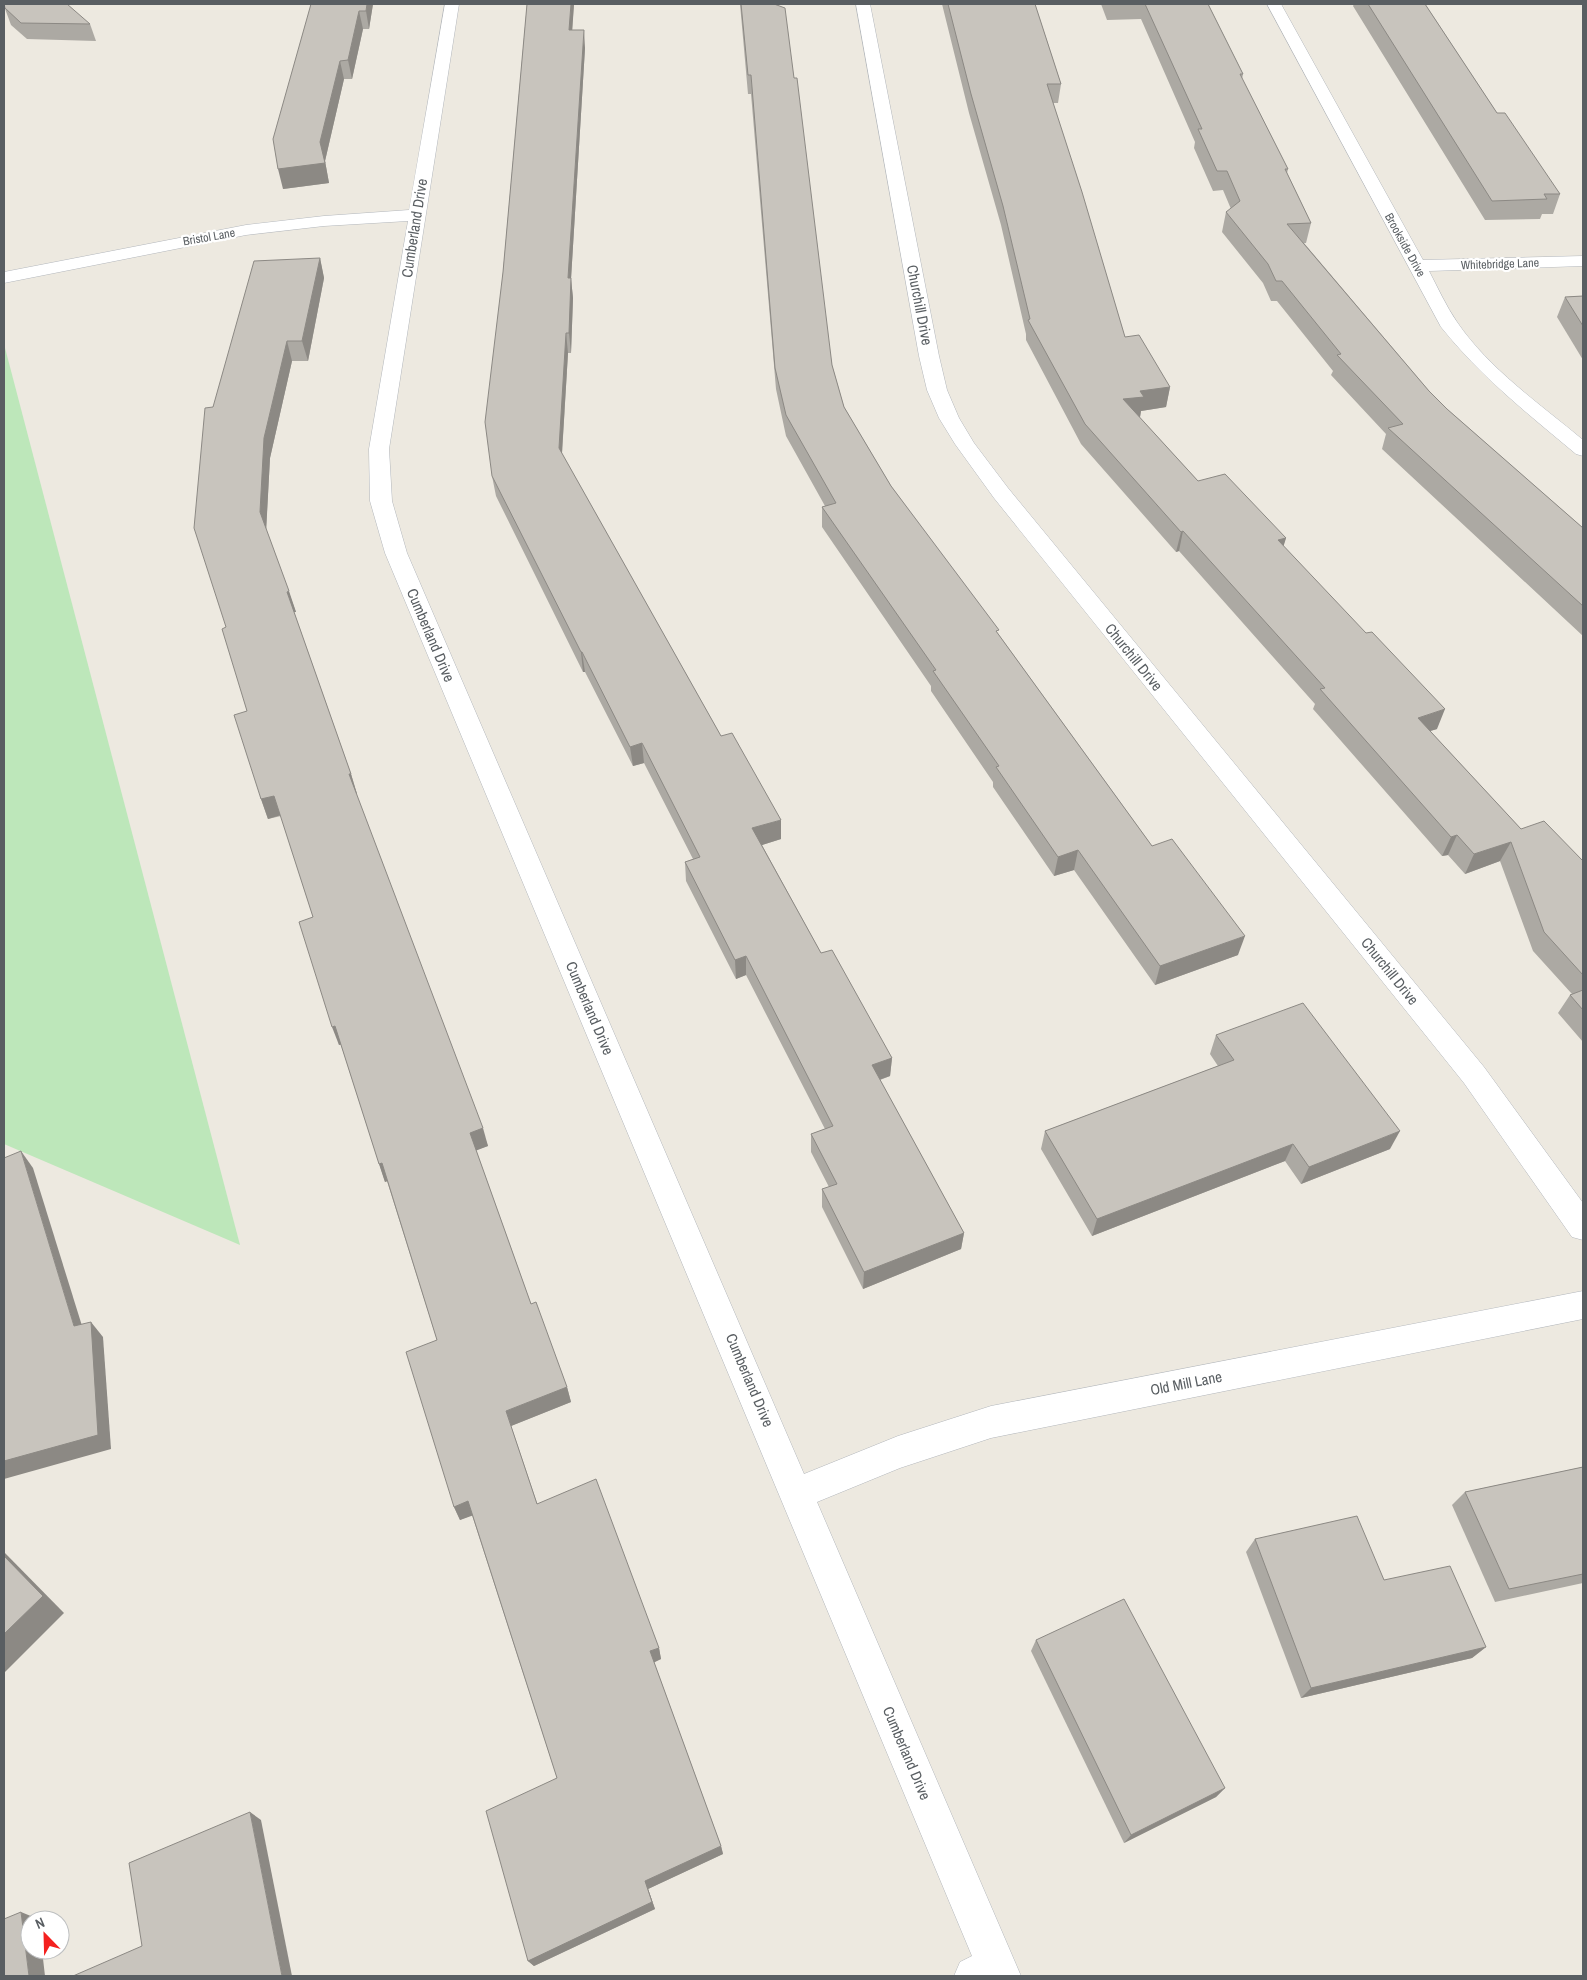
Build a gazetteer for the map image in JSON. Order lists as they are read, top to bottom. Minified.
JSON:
{"streets":{"street":["Cumberland Drive","Bristol Lane","Brookside Drive","Whitebridge Lane","Churchill Drive","Old Mill Lane"]},"crossings":[["Cumberland Drive","Bristol Lane"],["Cumberland Drive","Old Mill Lane"],["Brookside Drive","Whitebridge Lane"]],"north":"top left"}
